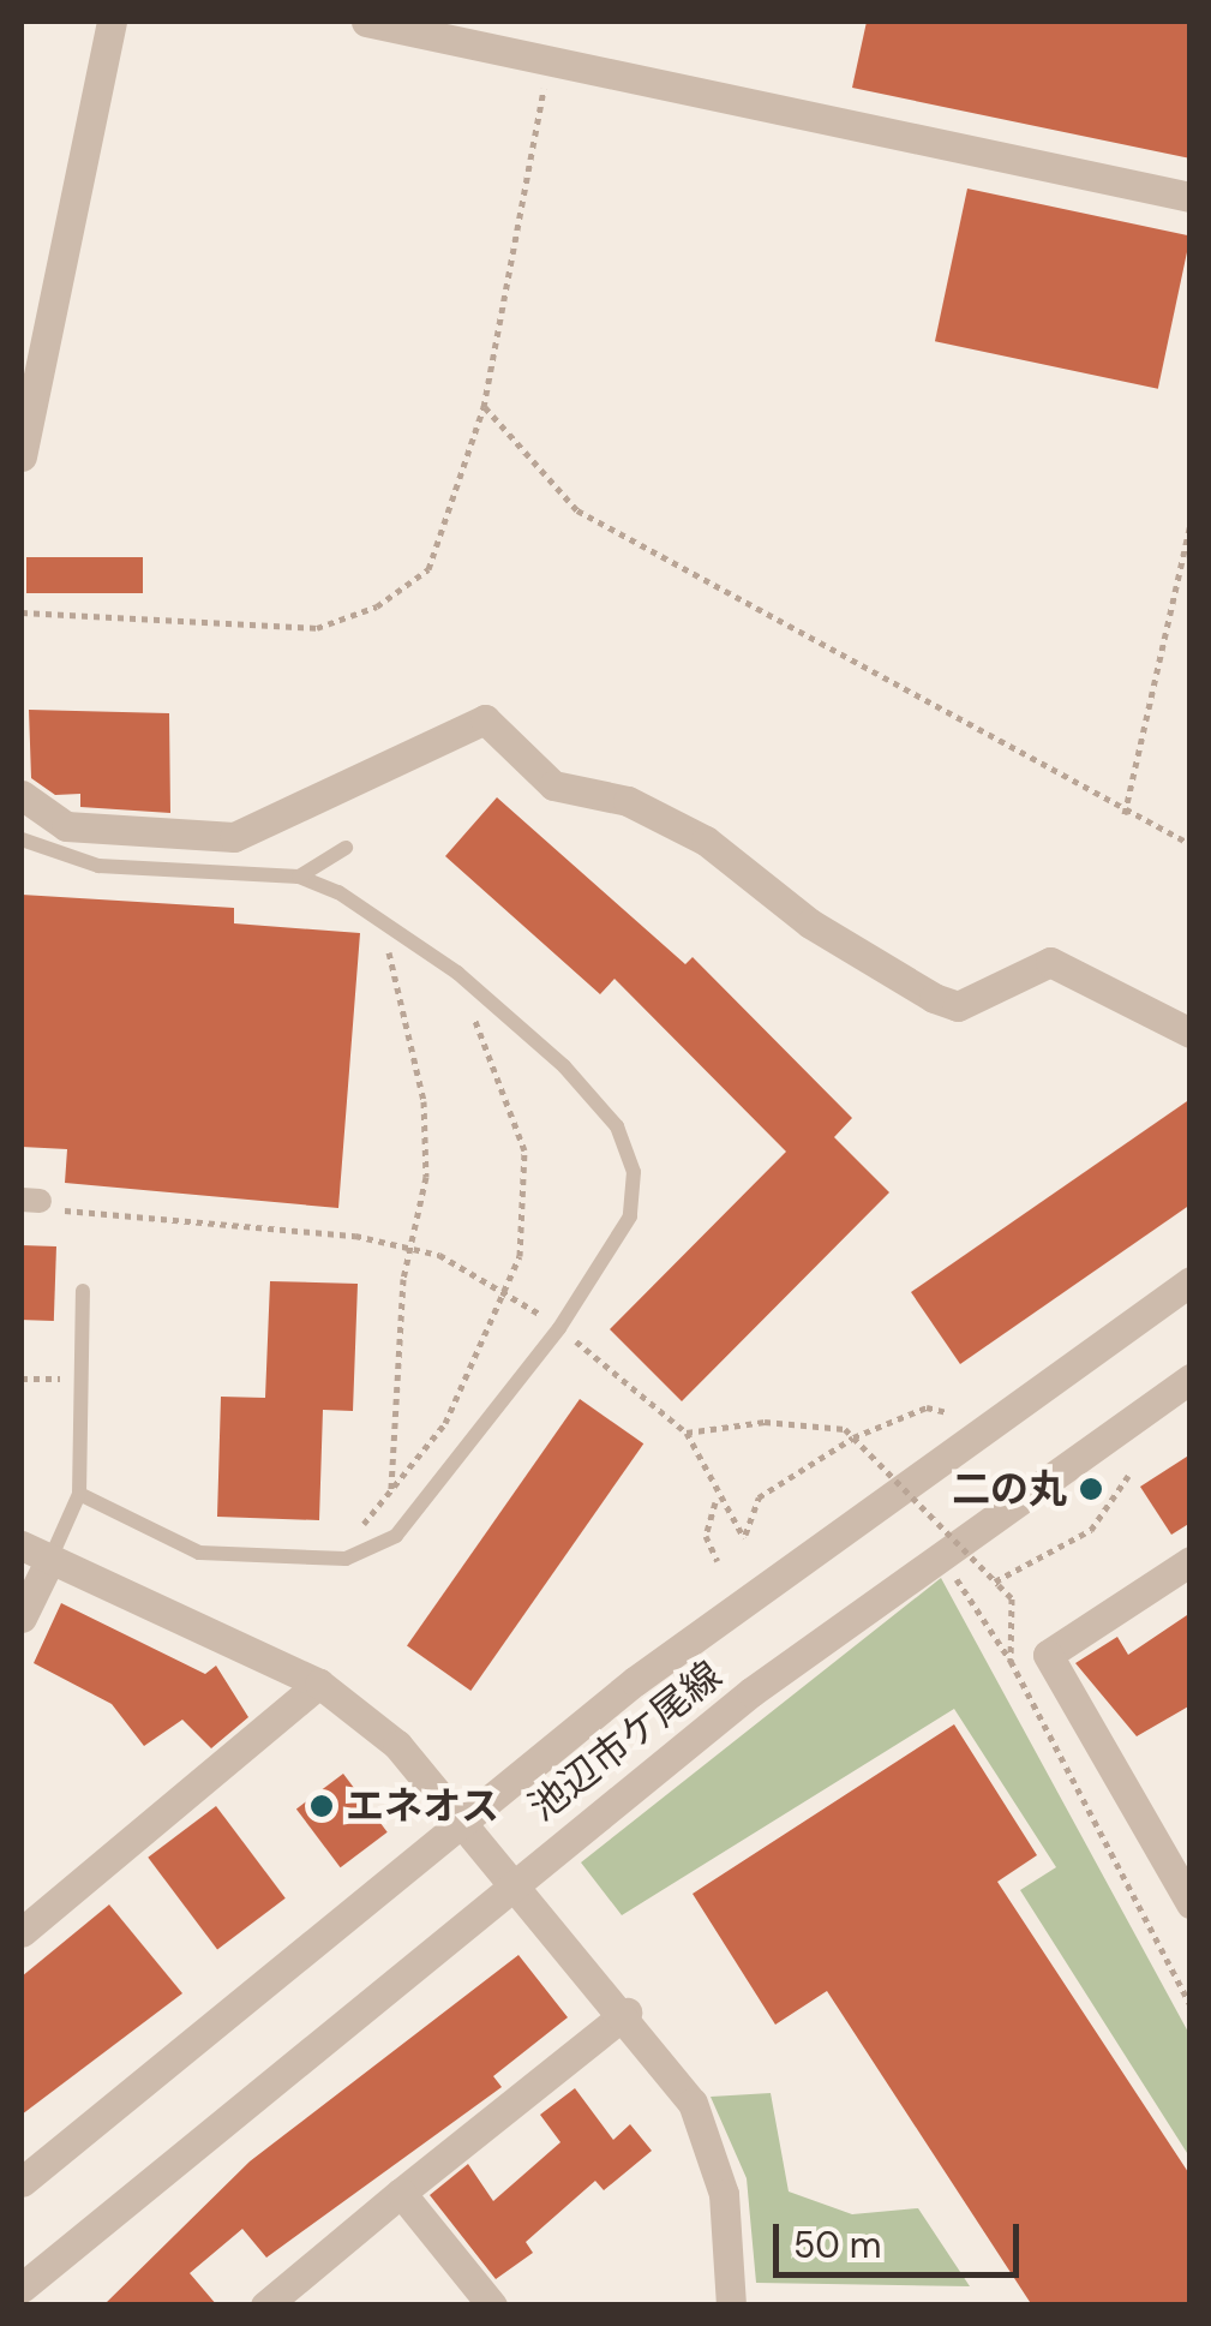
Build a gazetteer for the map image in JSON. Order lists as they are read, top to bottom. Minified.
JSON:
{"streets":{"street":["池辺市ケ尾線"]},"places":["二の丸","エネオス"],"scale_bar":"50 m"}
